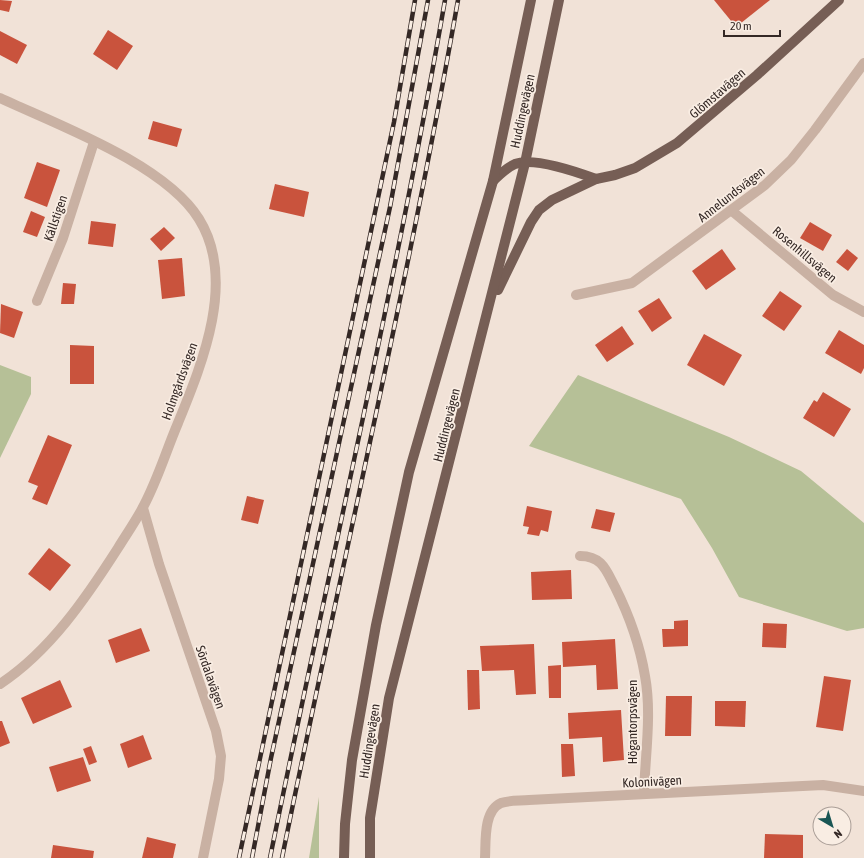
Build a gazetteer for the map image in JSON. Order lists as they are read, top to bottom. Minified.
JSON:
{"streets":{"main road":["Glömstavägen","Huddingevägen"],"street":["Annelundsvägen","Källstigen","Rosenhillsvägen","Holmgårdsvägen","Sördalavägen","Högantorpsvägen","Kolonivägen"]},"crossings":[["Glömstavägen","Huddingevägen"],["Annelundsvägen","Rosenhillsvägen"],["Källstigen","Holmgårdsvägen"],["Holmgårdsvägen","Sördalavägen"],["Högantorpsvägen","Kolonivägen"]],"scale_bar":"20 m","north":"bottom right"}
